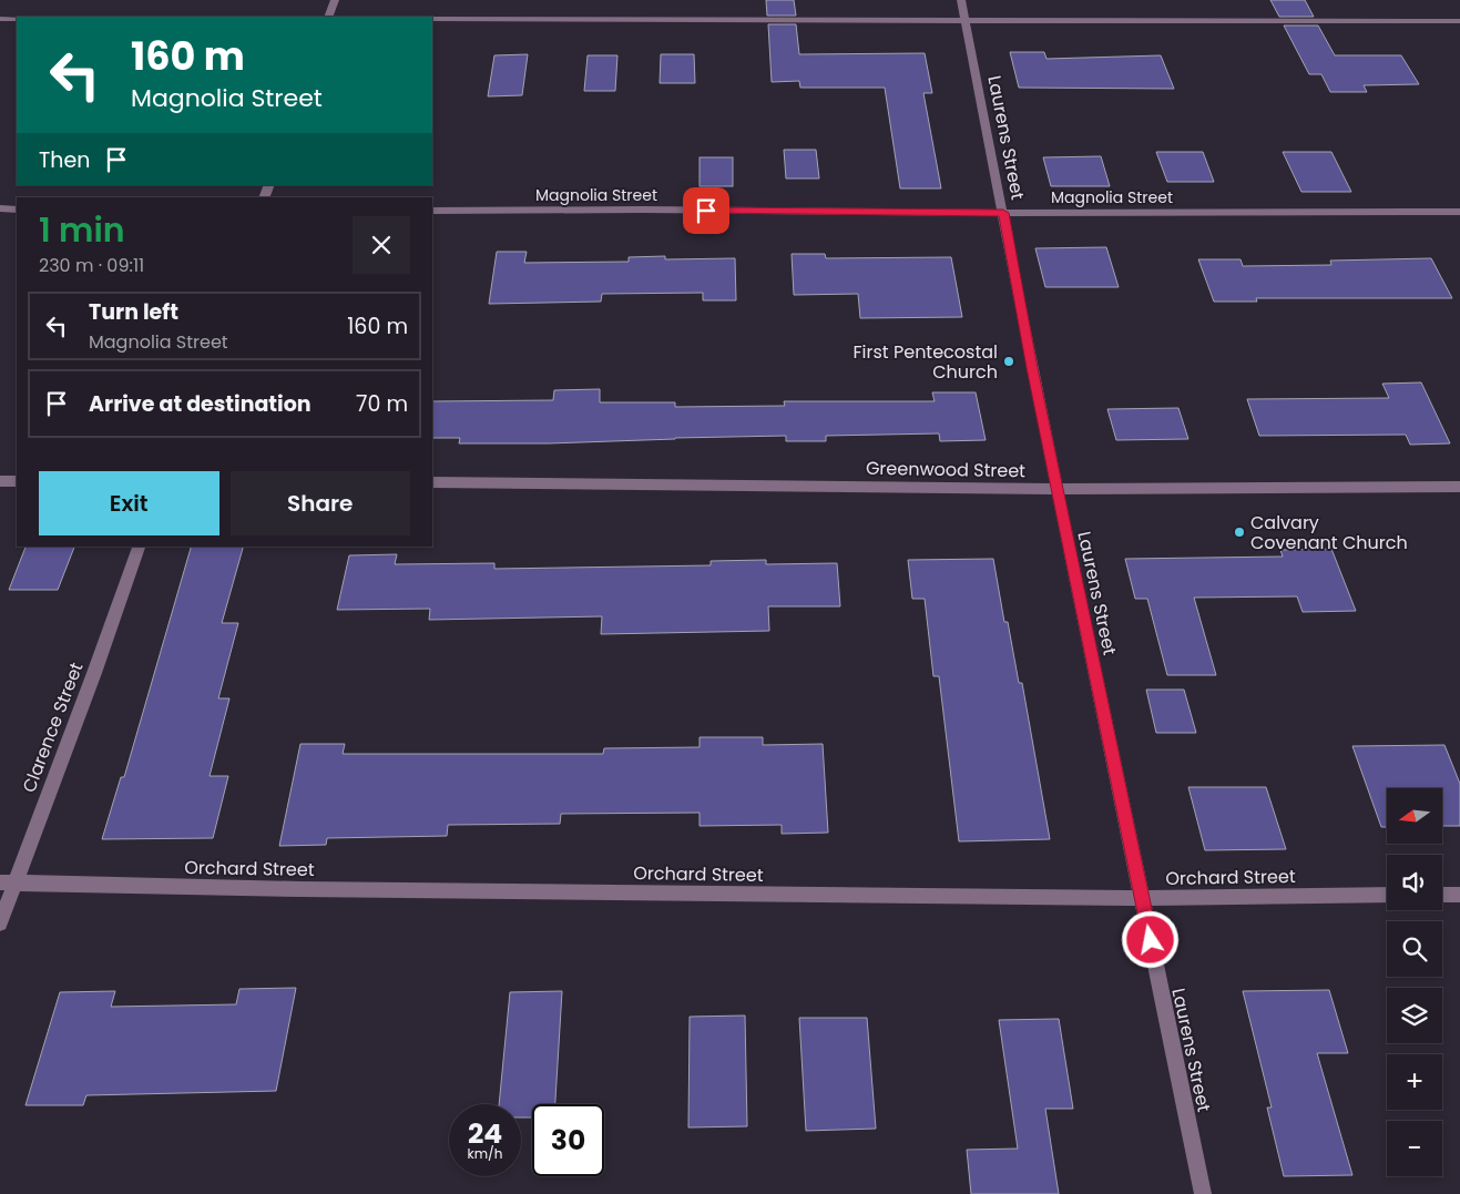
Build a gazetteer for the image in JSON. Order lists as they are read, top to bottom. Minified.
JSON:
{"streets":{"street":["Laurens Street","Magnolia Street","Greenwood Street","Clarence Street","Orchard Street"]},"crossings":[["Laurens Street","Magnolia Street"],["Laurens Street","Greenwood Street"],["Laurens Street","Orchard Street"],["Clarence Street","Orchard Street"]],"places":["First Pentecostal Church","Calvary Covenant Church"],"north":"left","page":{"turn":["160 m","Magnolia Street"],"then":"Then","heading":["1 min","230 m · 09:11"],"list":[{"name":"Turn left","note":"Magnolia Street","value":"160 m"},{"name":"Arrive at destination","value":"70 m"}],"buttons":["Exit","Share"],"map_buttons":["+","−"],"speed":"24 km/h","limit":"30"}}
